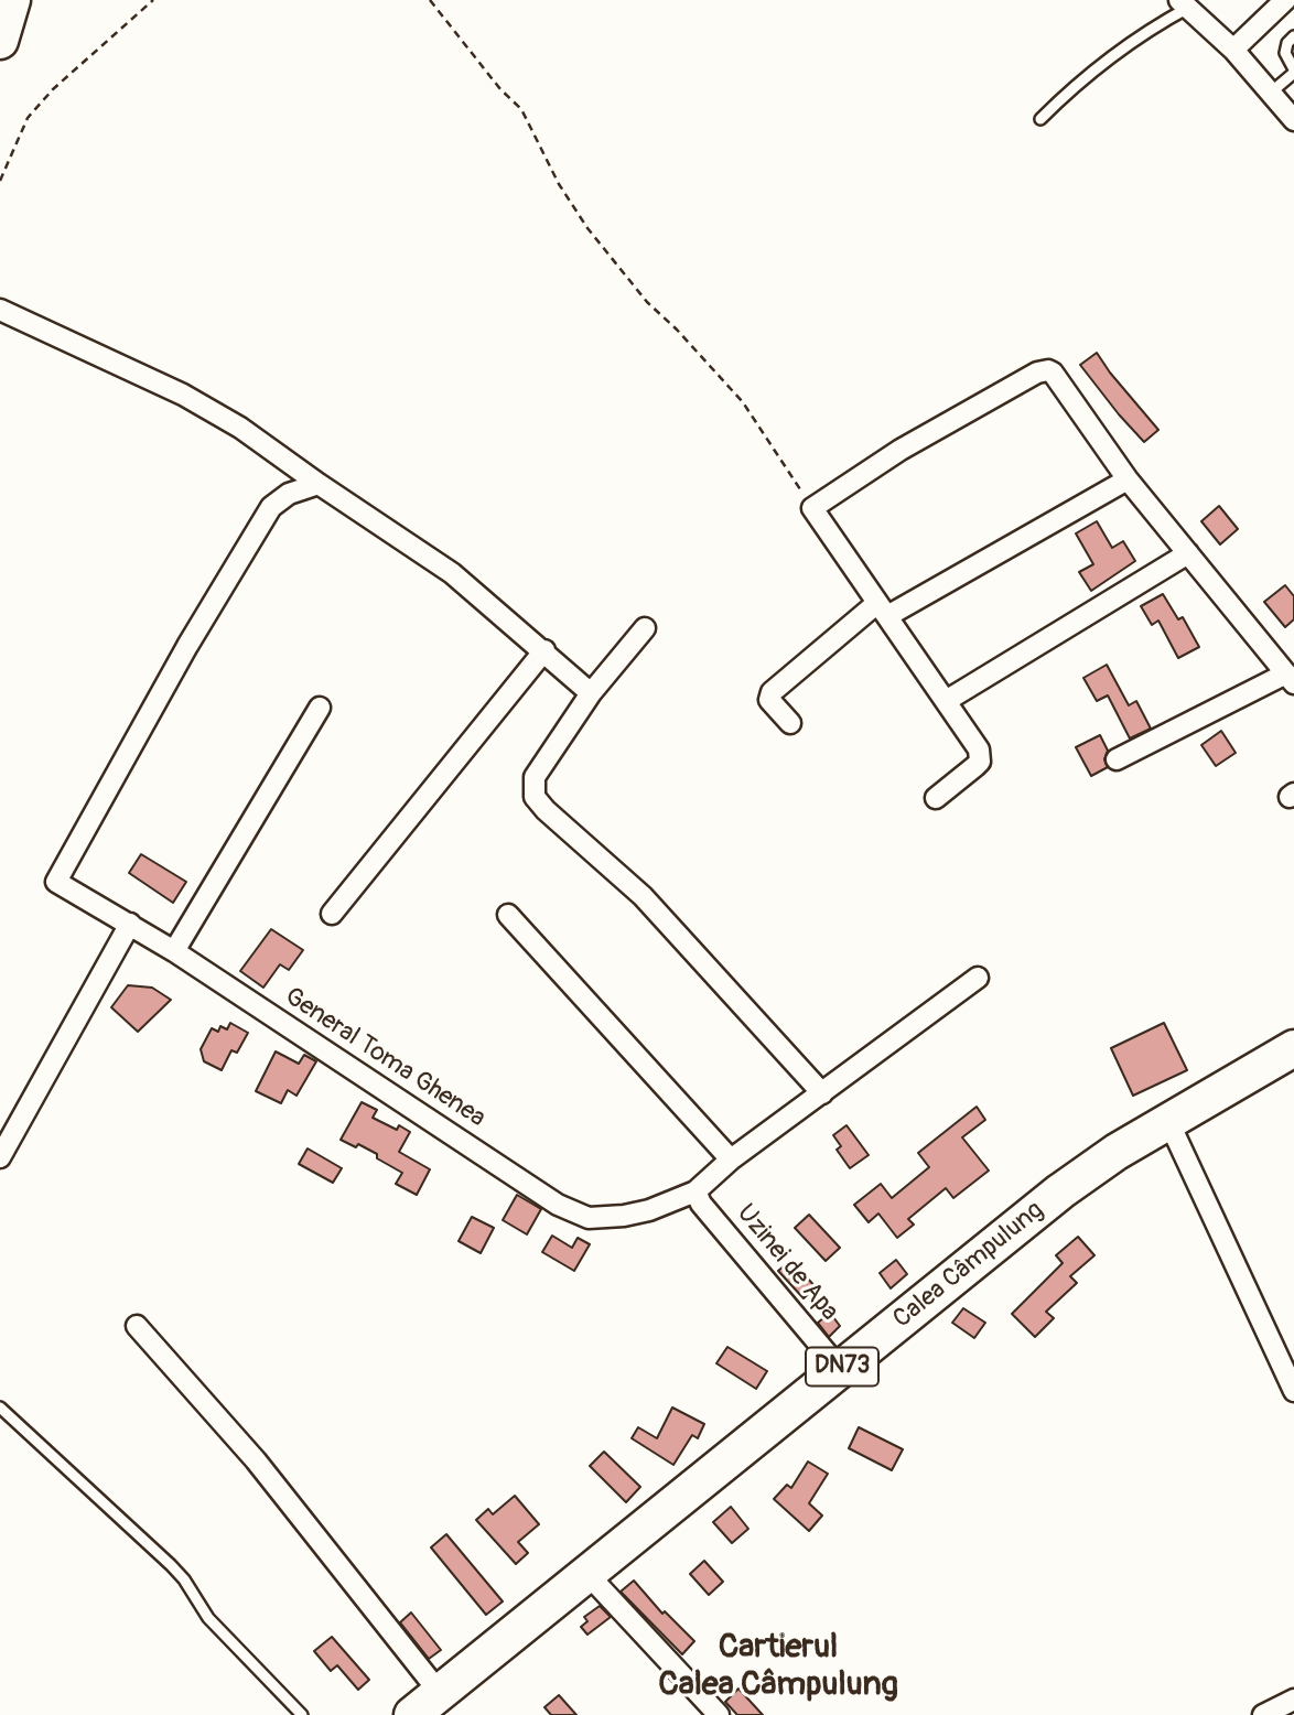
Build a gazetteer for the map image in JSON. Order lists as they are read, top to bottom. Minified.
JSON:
{"streets":{"highway":["Calea Câmpulung","DN73"],"street":["General Toma Ghenea","Uzinei de Apa"]},"crossings":[["General Toma Ghenea","Uzinei de Apa"],["Uzinei de Apa","Calea Câmpulung"]],"districts":["Cartierul Calea Câmpulung"]}
